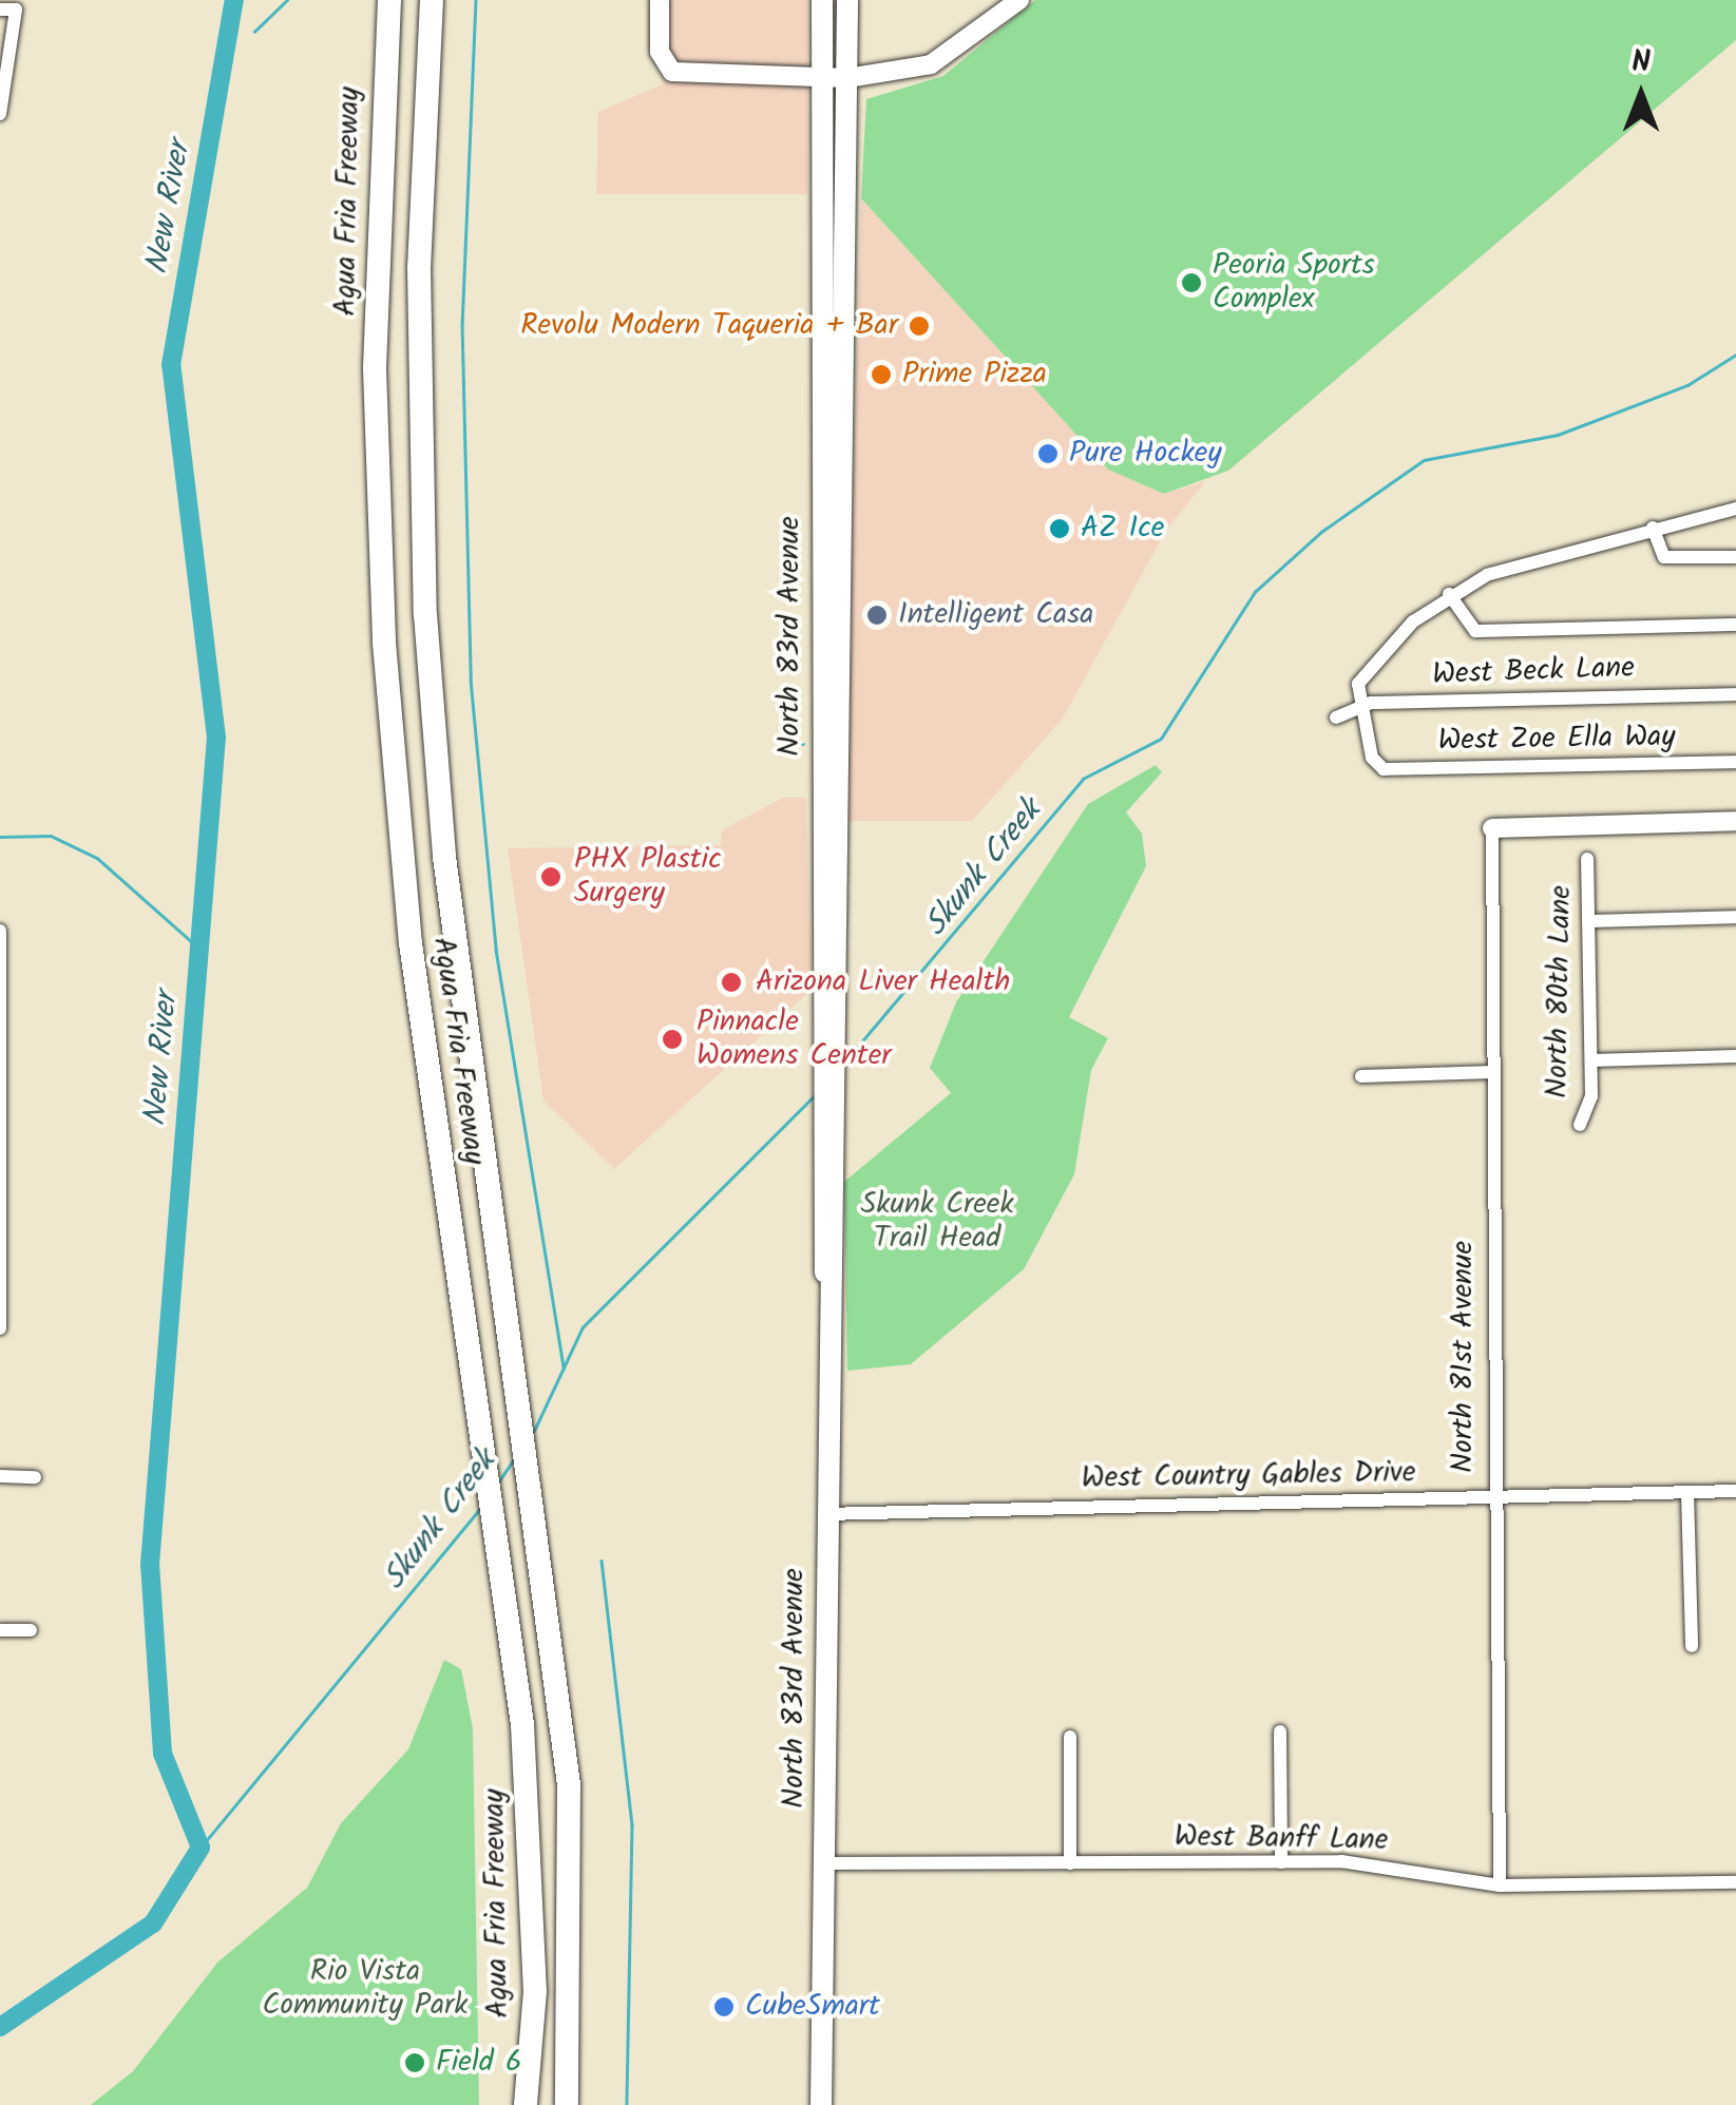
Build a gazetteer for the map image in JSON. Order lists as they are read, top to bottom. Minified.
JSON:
{"streets":{"highway":["Agua Fria Freeway"],"main road":["North 83rd Avenue"],"street":["West Beck Lane","West Zoe Ella Way","North 80th Lane","North 81st Avenue","West Country Gables Drive","West Banff Lane"]},"crossings":[["North 83rd Avenue","West Country Gables Drive"],["North 83rd Avenue","West Banff Lane"],["West Beck Lane","West Zoe Ella Way"],["North 81st Avenue","West Country Gables Drive"],["North 81st Avenue","West Banff Lane"]],"water":["New River","Skunk Creek"],"parks":["Skunk Creek Trail Head","Rio Vista Community Park"],"places":["Peoria Sports Complex","Revolu Modern Taqueria + Bar","Prime Pizza","Pure Hockey","AZ Ice","Intelligent Casa","PHX Plastic Surgery","Arizona Liver Health","Pinnacle Womens Center","CubeSmart","Field 6"],"north":"top"}
